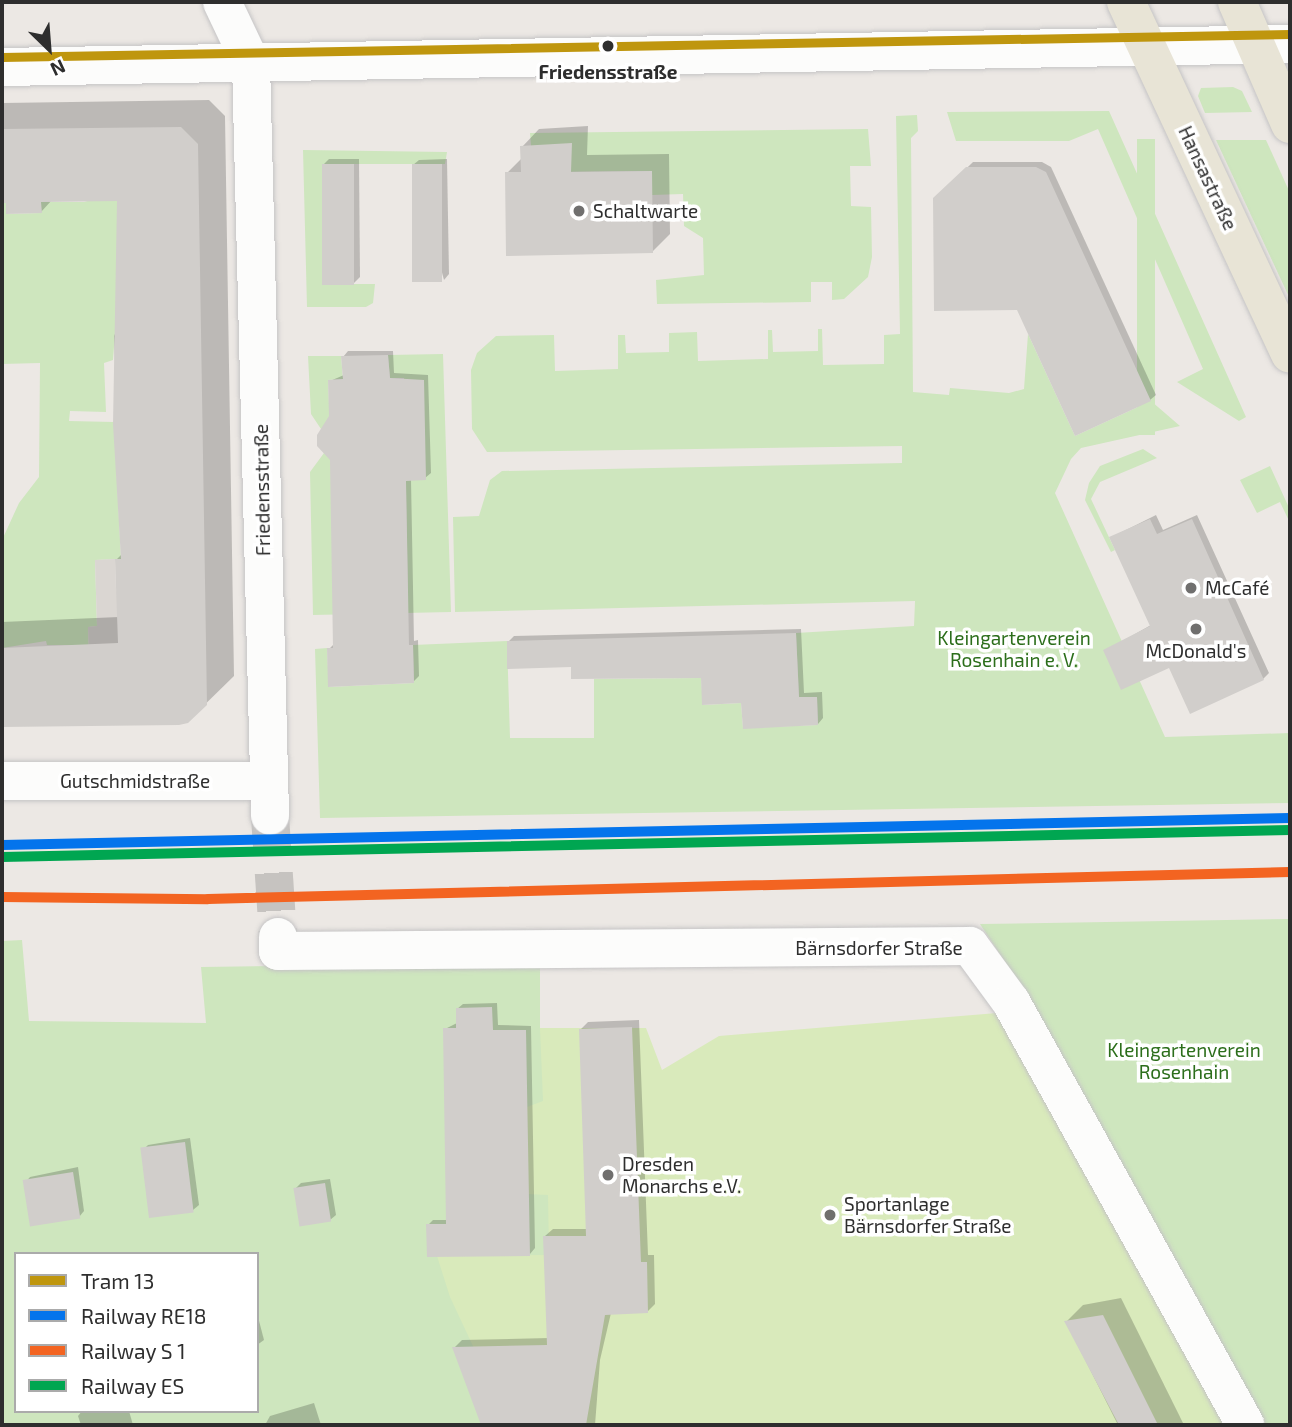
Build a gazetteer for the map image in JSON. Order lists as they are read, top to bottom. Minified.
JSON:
{"streets":{"main road":["Hansastraße"],"street":["Friedensstraße","Gutschmidstraße","Bärnsdorfer Straße"]},"crossings":[["Friedensstraße","Gutschmidstraße"]],"parks":["Kleingartenverein Rosenhain e. V.","Kleingartenverein Rosenhain"],"places":["Friedensstraße","Schaltwarte","McCafé","McDonald's","Dresden Monarchs e.V.","Sportanlage Bärnsdorfer Straße"],"lines":["tram line 13","rail line RE18","rail line ES"],"legend":["Tram 13","Railway RE18","Railway S 1","Railway ES"],"north":"bottom right"}
